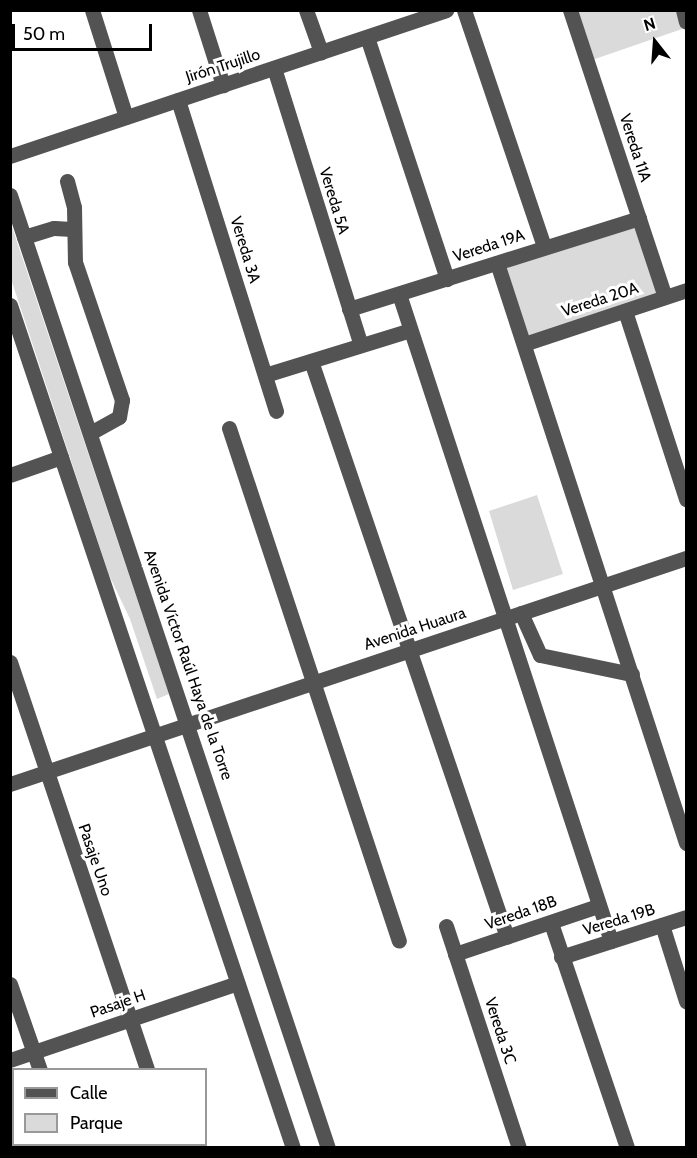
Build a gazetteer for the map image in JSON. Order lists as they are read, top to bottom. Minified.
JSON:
{"streets":{"street":["Jirón Trujillo","Vereda 11A","Vereda 5A","Vereda 19A","Vereda 3A","Vereda 20A","Avenida Huaura","Avenida Víctor Raúl Haya de la Torre","Pasaje Uno","Vereda 18B","Vereda 19B","Pasaje H","Vereda 3C"]},"crossings":[["Jirón Trujillo","Vereda 5A"],["Jirón Trujillo","Vereda 3A"],["Vereda 11A","Vereda 19A"],["Vereda 11A","Vereda 20A"],["Vereda 5A","Vereda 19A"],["Avenida Huaura","Avenida Víctor Raúl Haya de la Torre"],["Avenida Huaura","Pasaje Uno"],["Pasaje Uno","Pasaje H"],["Vereda 18B","Vereda 3C"]],"legend":["Calle","Parque"],"scale_bar":"50 m","north":"top"}
